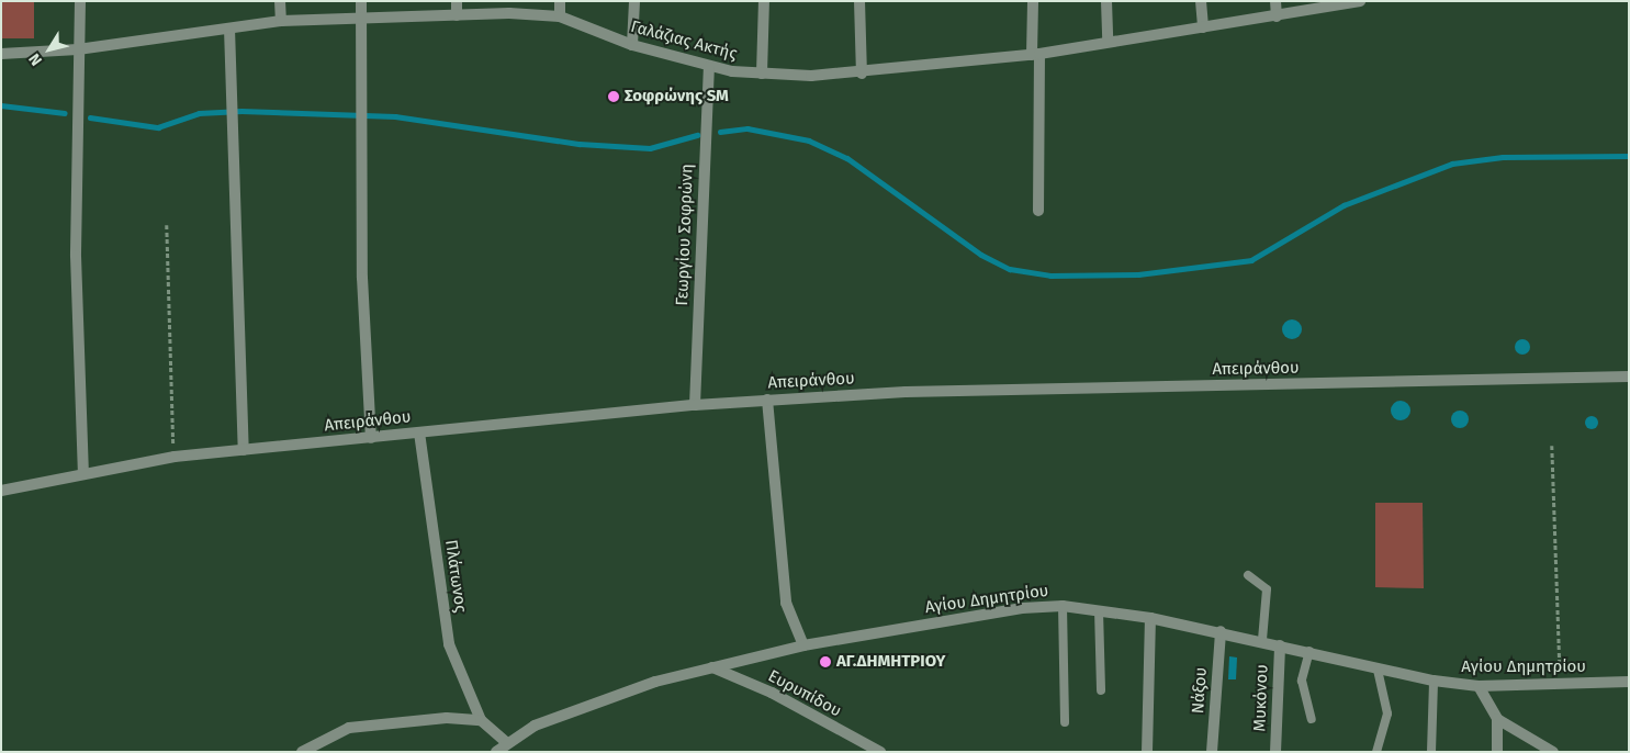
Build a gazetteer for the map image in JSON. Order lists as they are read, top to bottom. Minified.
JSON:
{"streets":{"street":["Γαλάζιας Ακτής","Γεωργίου Σοφρώνη","Απειράνθου","Πλάτωνος","Αγίου Δημητρίου","Νάξου","Ευρυπίδου","Μυκόνου"]},"crossings":[["Γαλάζιας Ακτής","Γεωργίου Σοφρώνη"],["Γεωργίου Σοφρώνη","Απειράνθου"],["Απειράνθου","Πλάτωνος"],["Αγίου Δημητρίου","Νάξου"],["Αγίου Δημητρίου","Ευρυπίδου"],["Αγίου Δημητρίου","Μυκόνου"]],"places":["Σοφρώνης SM","ΑΓ.ΔΗΜΗΤΡΙΟΥ"],"north":"bottom left"}
